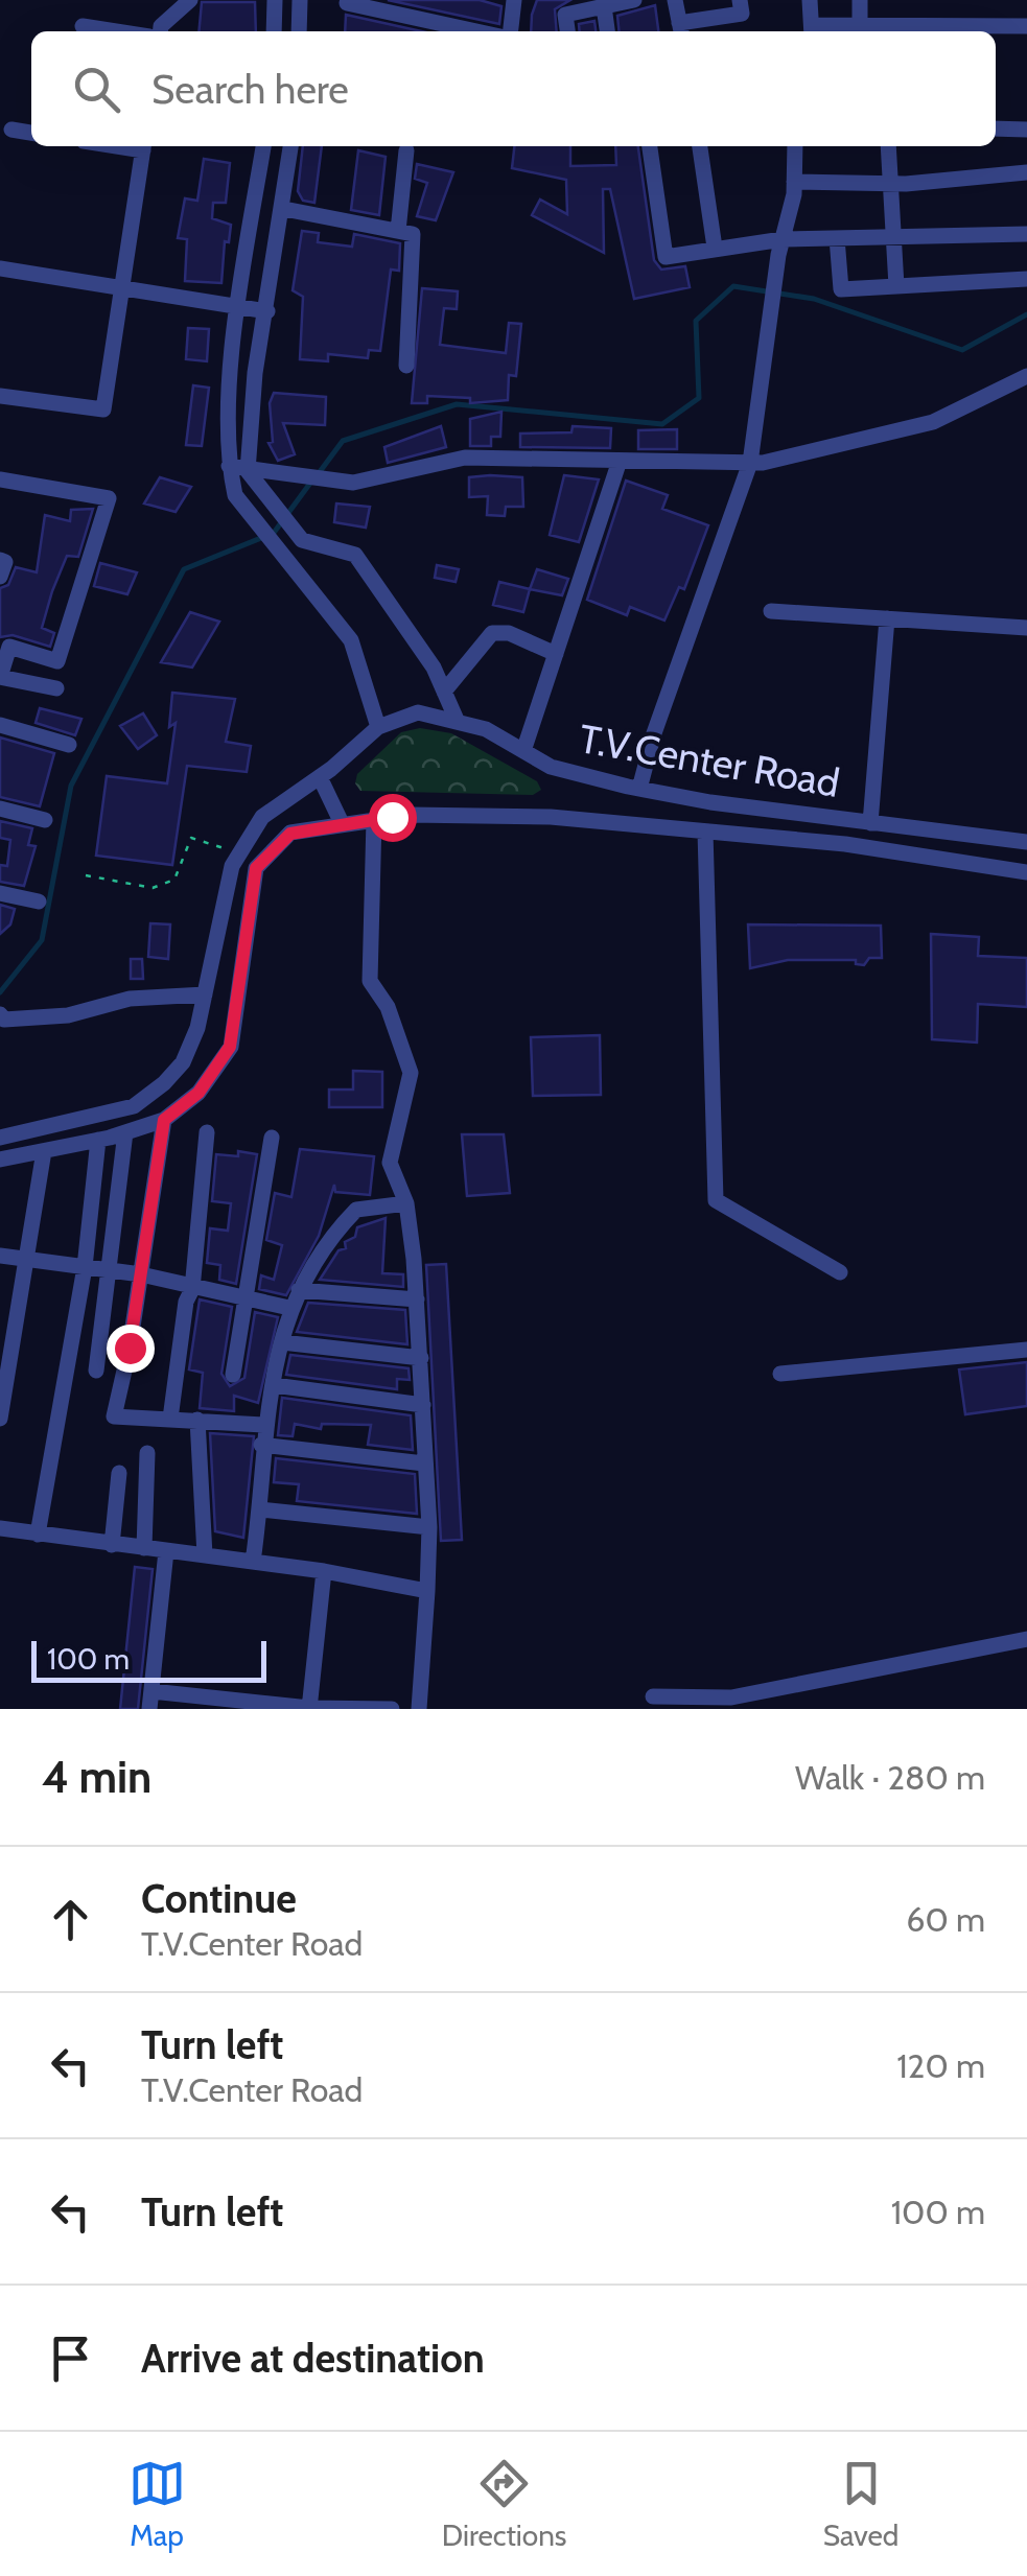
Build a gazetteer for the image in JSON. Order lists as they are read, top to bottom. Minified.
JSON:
{"streets":{"street":["T.V.Center Road"]},"scale_bar":"100 m","page":{"search":"Search here","scale":"100 m","heading":["4 min","Walk · 280 m"],"list":[["Continue","T.V.Center Road","60 m"],["Turn left","T.V.Center Road","120 m"],["Turn left","100 m"],"Arrive at destination"],"nav":["Map","Directions","Saved"]}}
